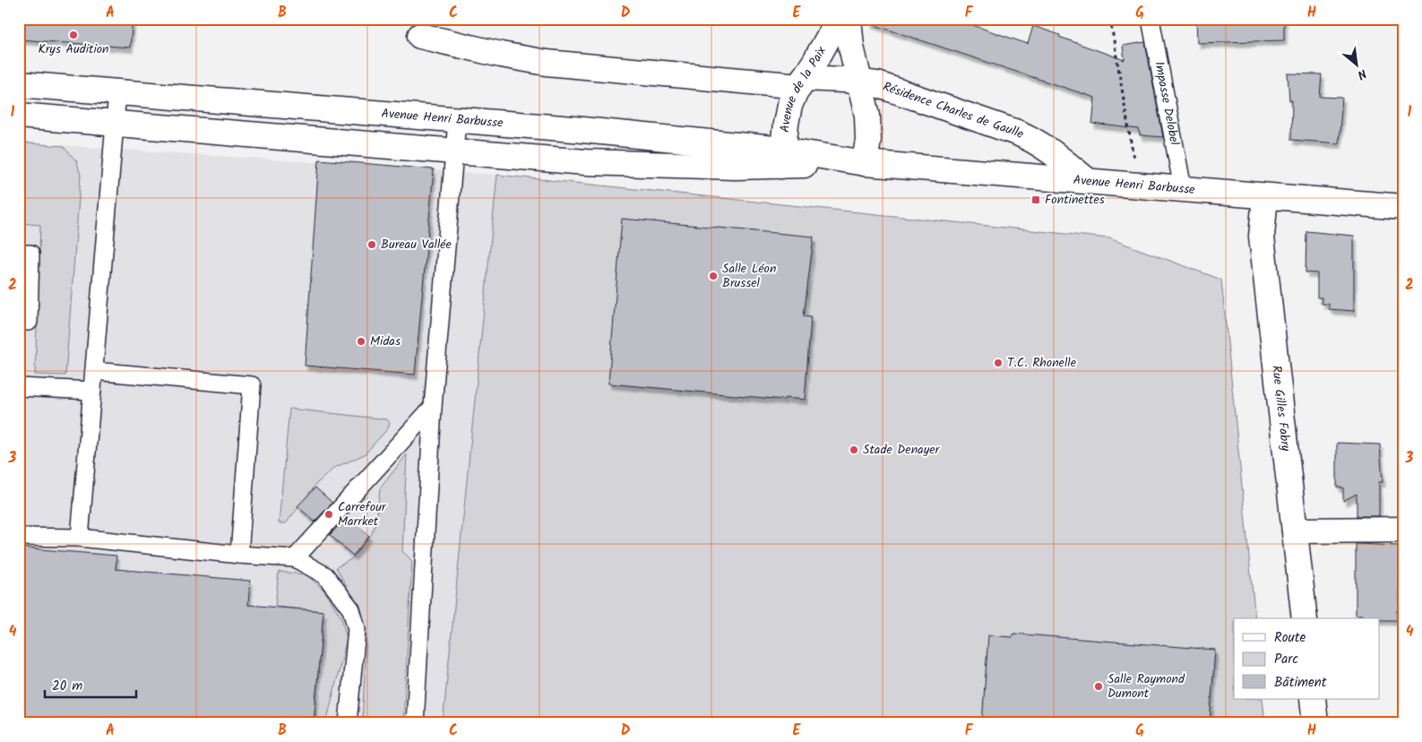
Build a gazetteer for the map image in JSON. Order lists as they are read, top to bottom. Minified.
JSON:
{"streets":{"street":["Avenue de la Paix","Résidence Charles de Gaulle","Avenue Henri Barbusse","Rue Gilles Fabry"],"lane":["Impasse Delobel"]},"crossings":[["Avenue de la Paix","Résidence Charles de Gaulle"],["Avenue de la Paix","Avenue Henri Barbusse"],["Impasse Delobel","Avenue Henri Barbusse"],["Résidence Charles de Gaulle","Avenue Henri Barbusse"],["Avenue Henri Barbusse","Rue Gilles Fabry"]],"places":{"other":["Krys Audition","Bureau Vallée","Salle Léon Brussel","Midas","T.C. Rhonelle","Stade Denayer","Carrefour Marrket","Salle Raymond Dumont"],"transit":["Fontinettes"]},"legend":["Route","Parc","Bâtiment"],"scale_bar":"20 m","north":"bottom right","grid":{"columns":["A","B","C","D","E","F","G","H"],"rows":["1","2","3","4"]}}
